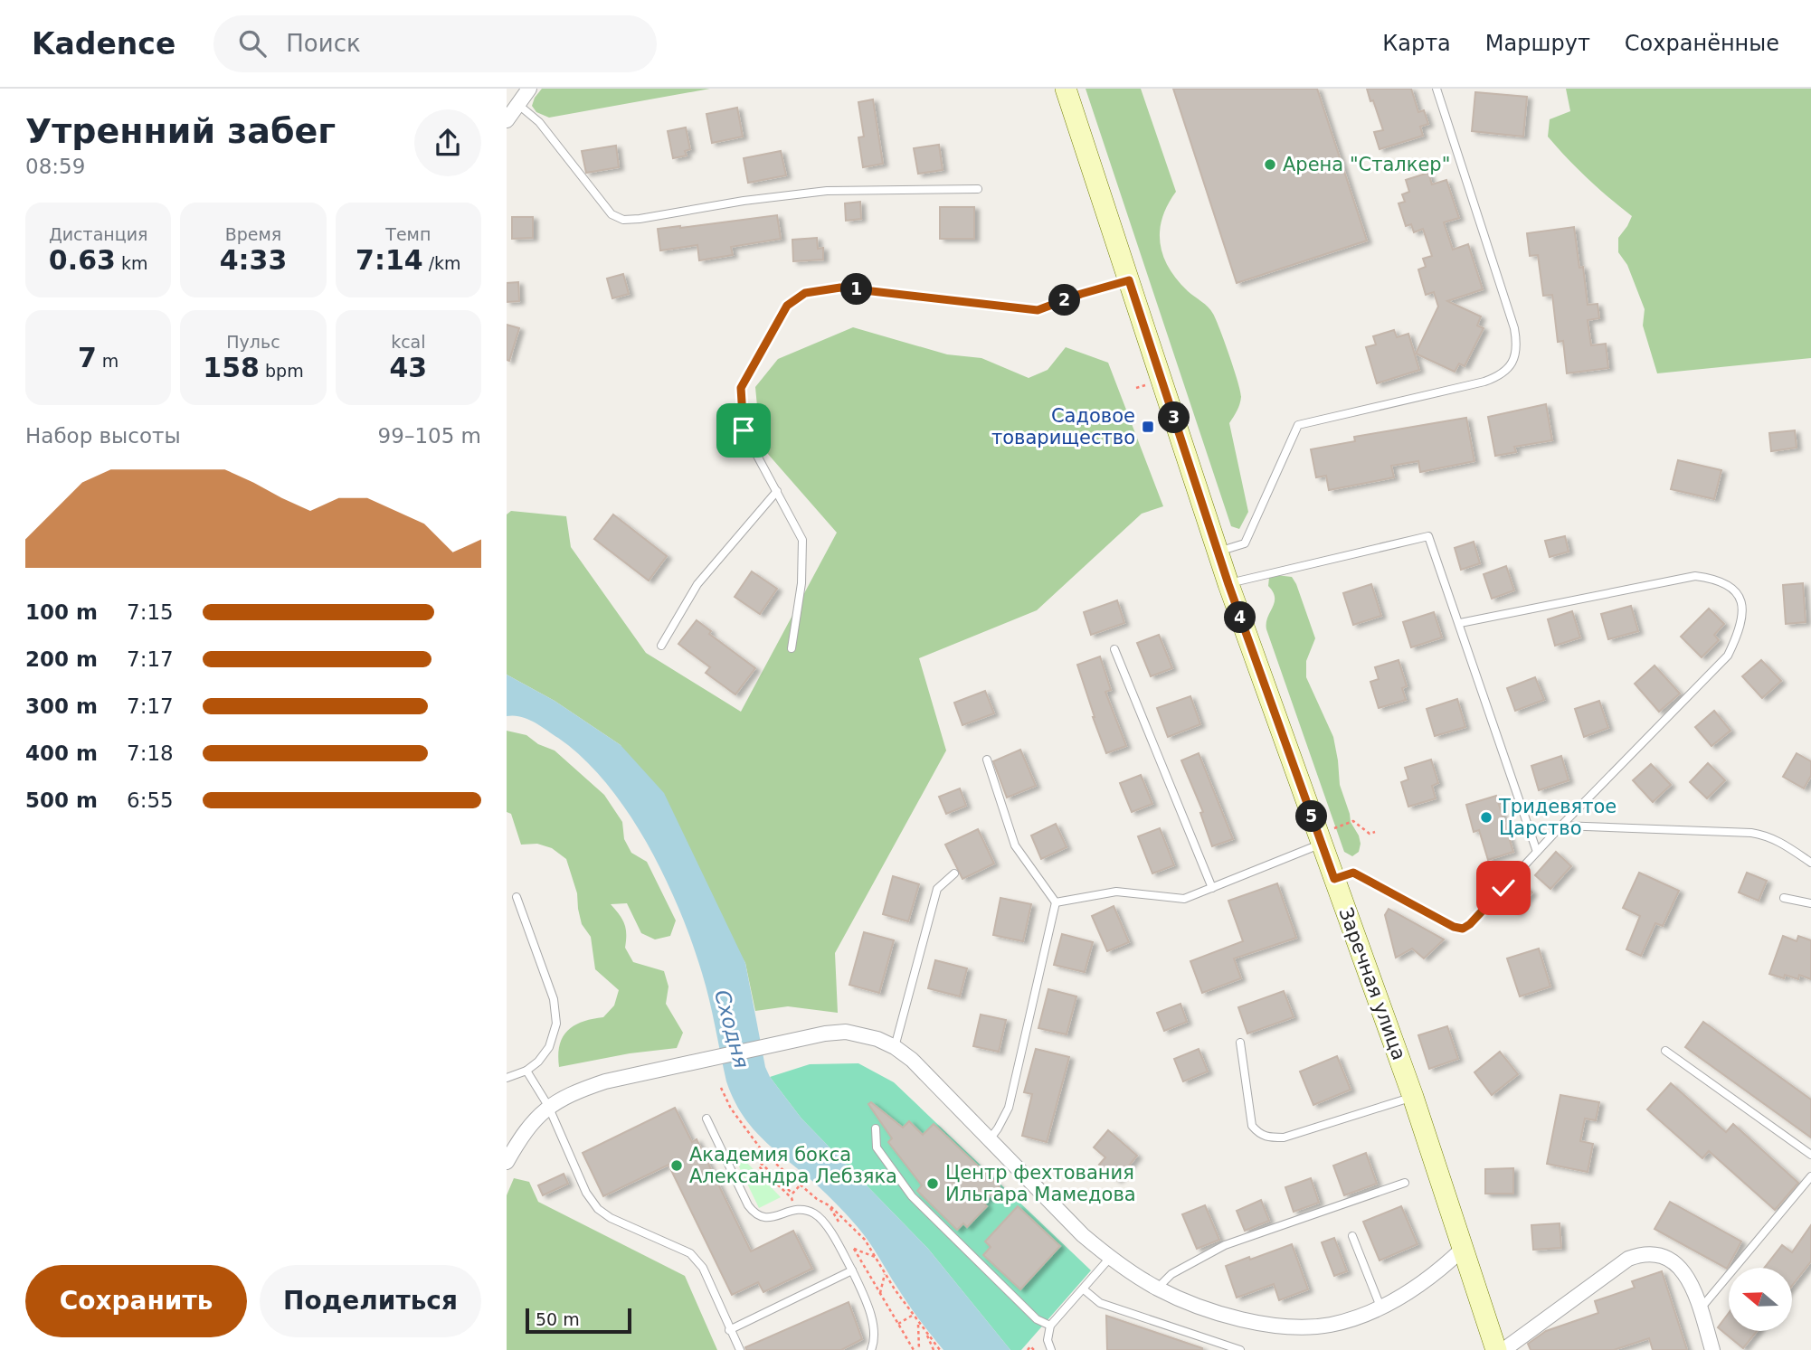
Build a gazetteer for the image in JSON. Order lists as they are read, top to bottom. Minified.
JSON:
{"streets":{"main road":["Заречная улица"]},"water":["Сходня"],"places":{"other":["Арена \"Сталкер\"","Тридевятое Царство","Академия бокса Александра Лебзяка","Центр фехтования Ильгара Мамедова"],"transit":["Садовое товарищество"]},"scale_bar":"50 m","north":"left","page":{"header":"Kadence","search":"Поиск","nav":["Карта","Маршрут","Сохранённые"],"heading":["Утренний забег","08:59"],"stats":[["Дистанция","0.63 km"],["Время","4:33"],["Темп","7:14 /km"],["7 m"],["Пульс","158 bpm"],["kcal","43"]],"pins":["1","2","3","4","5"],"chart":["Набор высоты","99–105 m"],"list":[{"name":"100 m","note":"7:15"},{"name":"200 m","note":"7:17"},{"name":"300 m","note":"7:17"},{"name":"400 m","note":"7:18"},{"name":"500 m","note":"6:55"}],"buttons":["Сохранить","Поделиться"],"scale":"50 m"}}
